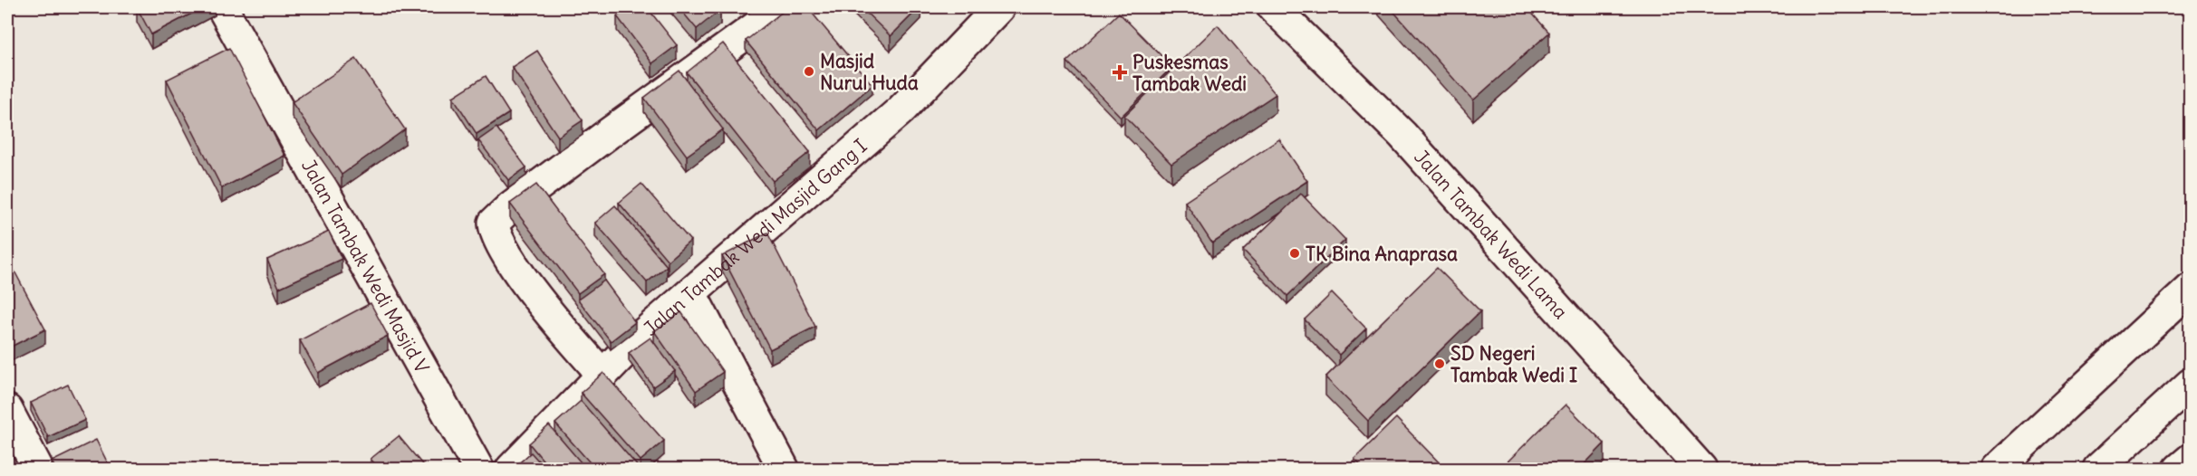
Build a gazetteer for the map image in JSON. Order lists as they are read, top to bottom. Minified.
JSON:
{"streets":{"main road":["Jalan Tambak Wedi Lama","Jalan Tambak Wedi Masjid Gang I","Jalan Tambak Wedi Masjid V"]},"places":{"other":["Masjid Nurul Huda","TK Bina Anaprasa","SD Negeri Tambak Wedi I"],"health":["Puskesmas Tambak Wedi"]}}
